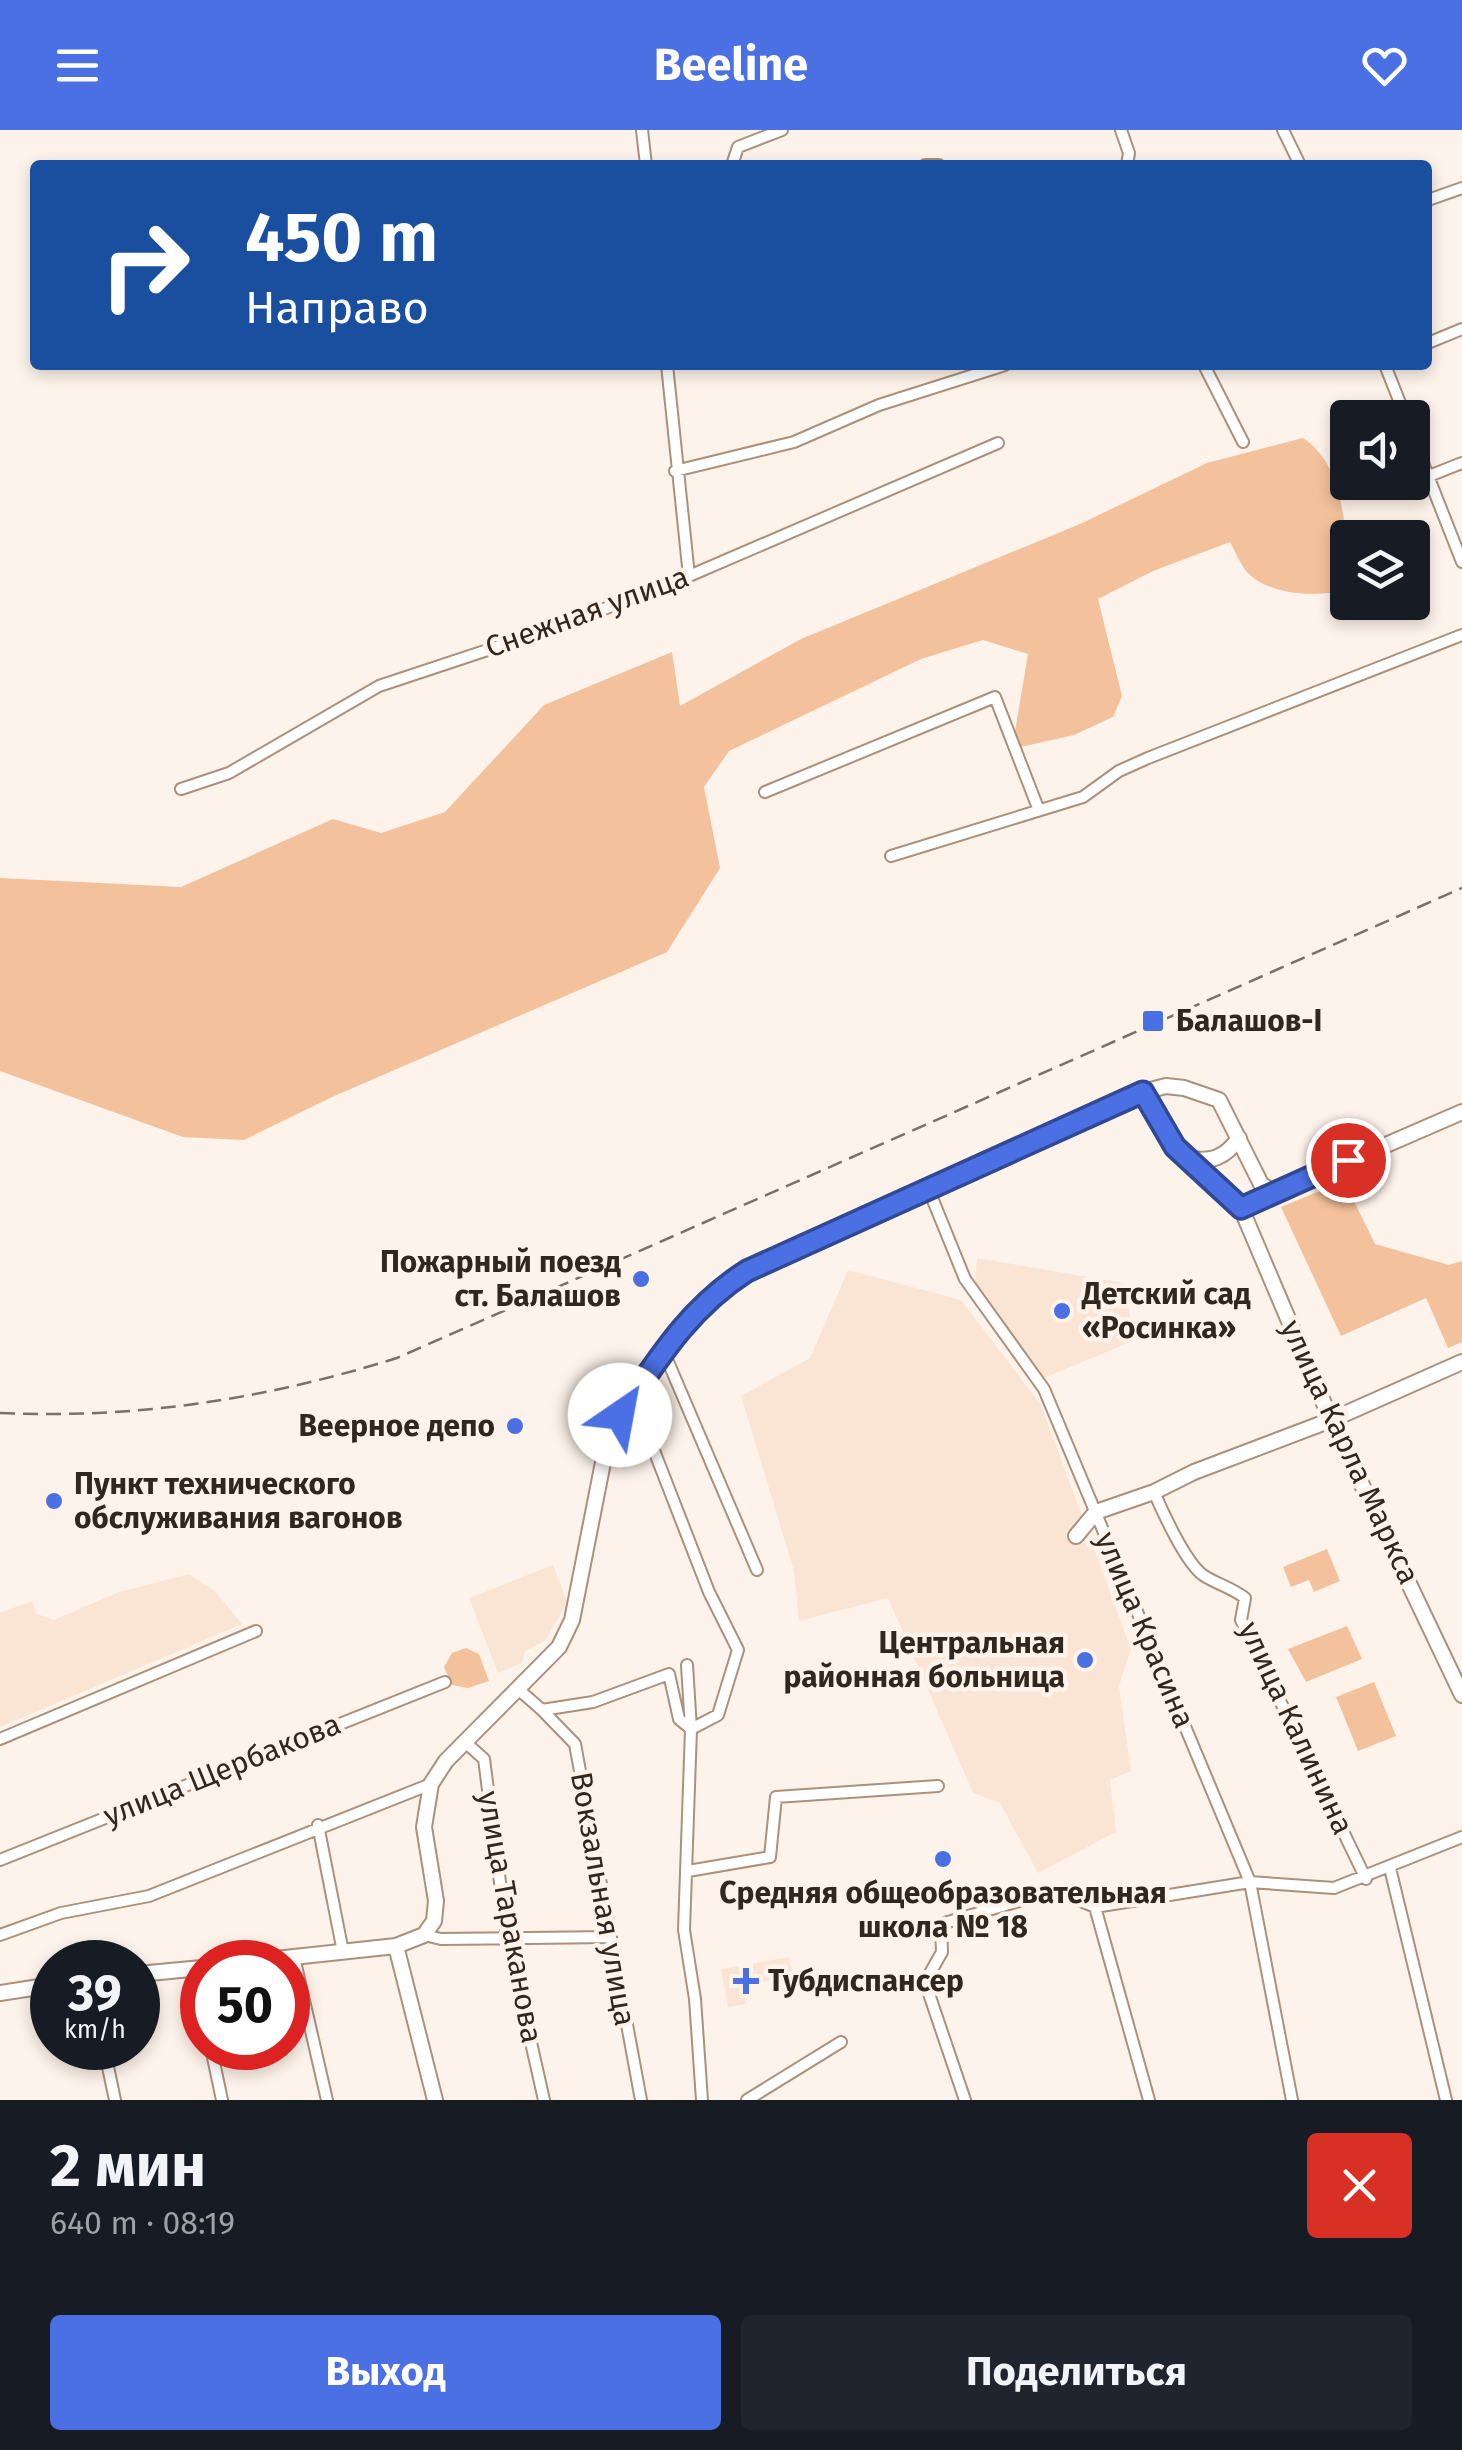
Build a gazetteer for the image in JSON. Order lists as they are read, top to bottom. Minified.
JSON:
{"streets":{"main road":["улица Карла Маркса"],"street":["Снежная улица","улица Красина","улица Калинина","улица Щербакова","Вокзальная улица","улица Тараканова"]},"places":{"transit":["Балашов-I"],"other":["Пожарный поезд ст. Балашов","Детский сад «Росинка»","Веерное депо","Пункт технического обслуживания вагонов","Центральная районная больница","Средняя общеобразовательная школа № 18"],"health":["Тубдиспансер"]},"page":{"header":"Beeline","turn":["450 m","Направо"],"speed":"39 km/h","limit":"50","heading":["2 мин","640 m · 08:19"],"buttons":["Выход","Поделиться"]}}
